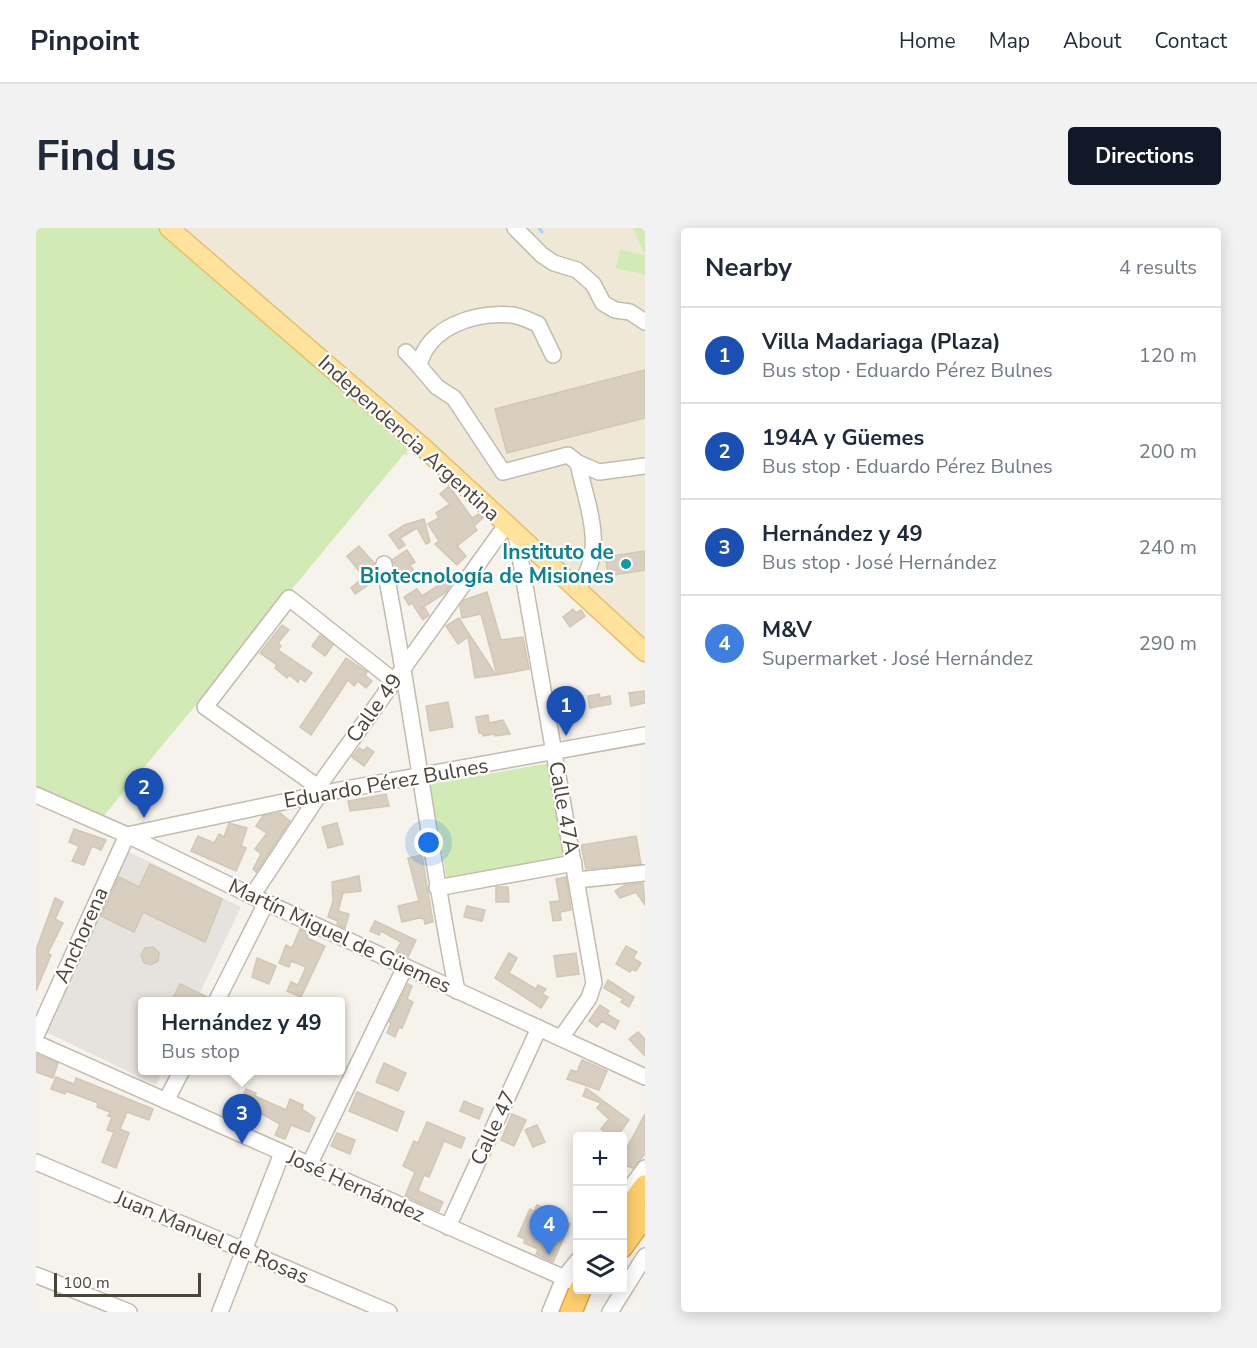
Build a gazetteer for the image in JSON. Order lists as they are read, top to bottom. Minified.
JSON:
{"streets":{"main road":["Independencia Argentina"],"street":["Calle 49","Eduardo Pérez Bulnes","Calle 47A","Anchorena","Martín Miguel de Güemes","Calle 47","José Hernández","Juan Manuel de Rosas"]},"crossings":[["Independencia Argentina","Calle 49"],["Independencia Argentina","Calle 47A"],["Calle 49","Eduardo Pérez Bulnes"],["Calle 49","Calle 47A"],["Calle 49","Martín Miguel de Güemes"],["Eduardo Pérez Bulnes","Calle 47A"],["Eduardo Pérez Bulnes","Anchorena"],["Eduardo Pérez Bulnes","Martín Miguel de Güemes"],["Calle 47A","Martín Miguel de Güemes"],["Anchorena","Martín Miguel de Güemes"],["Martín Miguel de Güemes","Calle 47"],["Calle 47","José Hernández"]],"places":["Instituto de Biotecnología de Misiones"],"scale_bar":"100 m","page":{"header":"Pinpoint","nav":["Home","Map","About","Contact"],"buttons":"Directions","title":"Find us","heading":["Nearby","4 results"],"list":[{"mark":"1","name":"Villa Madariaga (Plaza)","note":"Bus stop · Eduardo Pérez Bulnes","value":"120 m"},{"mark":"2","name":"194A y Güemes","note":"Bus stop · Eduardo Pérez Bulnes","value":"200 m"},{"mark":"3","name":"Hernández y 49","note":"Bus stop · José Hernández","value":"240 m"},{"mark":"4","name":"M&V","note":"Supermarket · José Hernández","value":"290 m"}],"pins":["1","2","3","4"],"popup":["Hernández y 49","Bus stop"],"map_buttons":["+","−"],"scale":"100 m"}}
